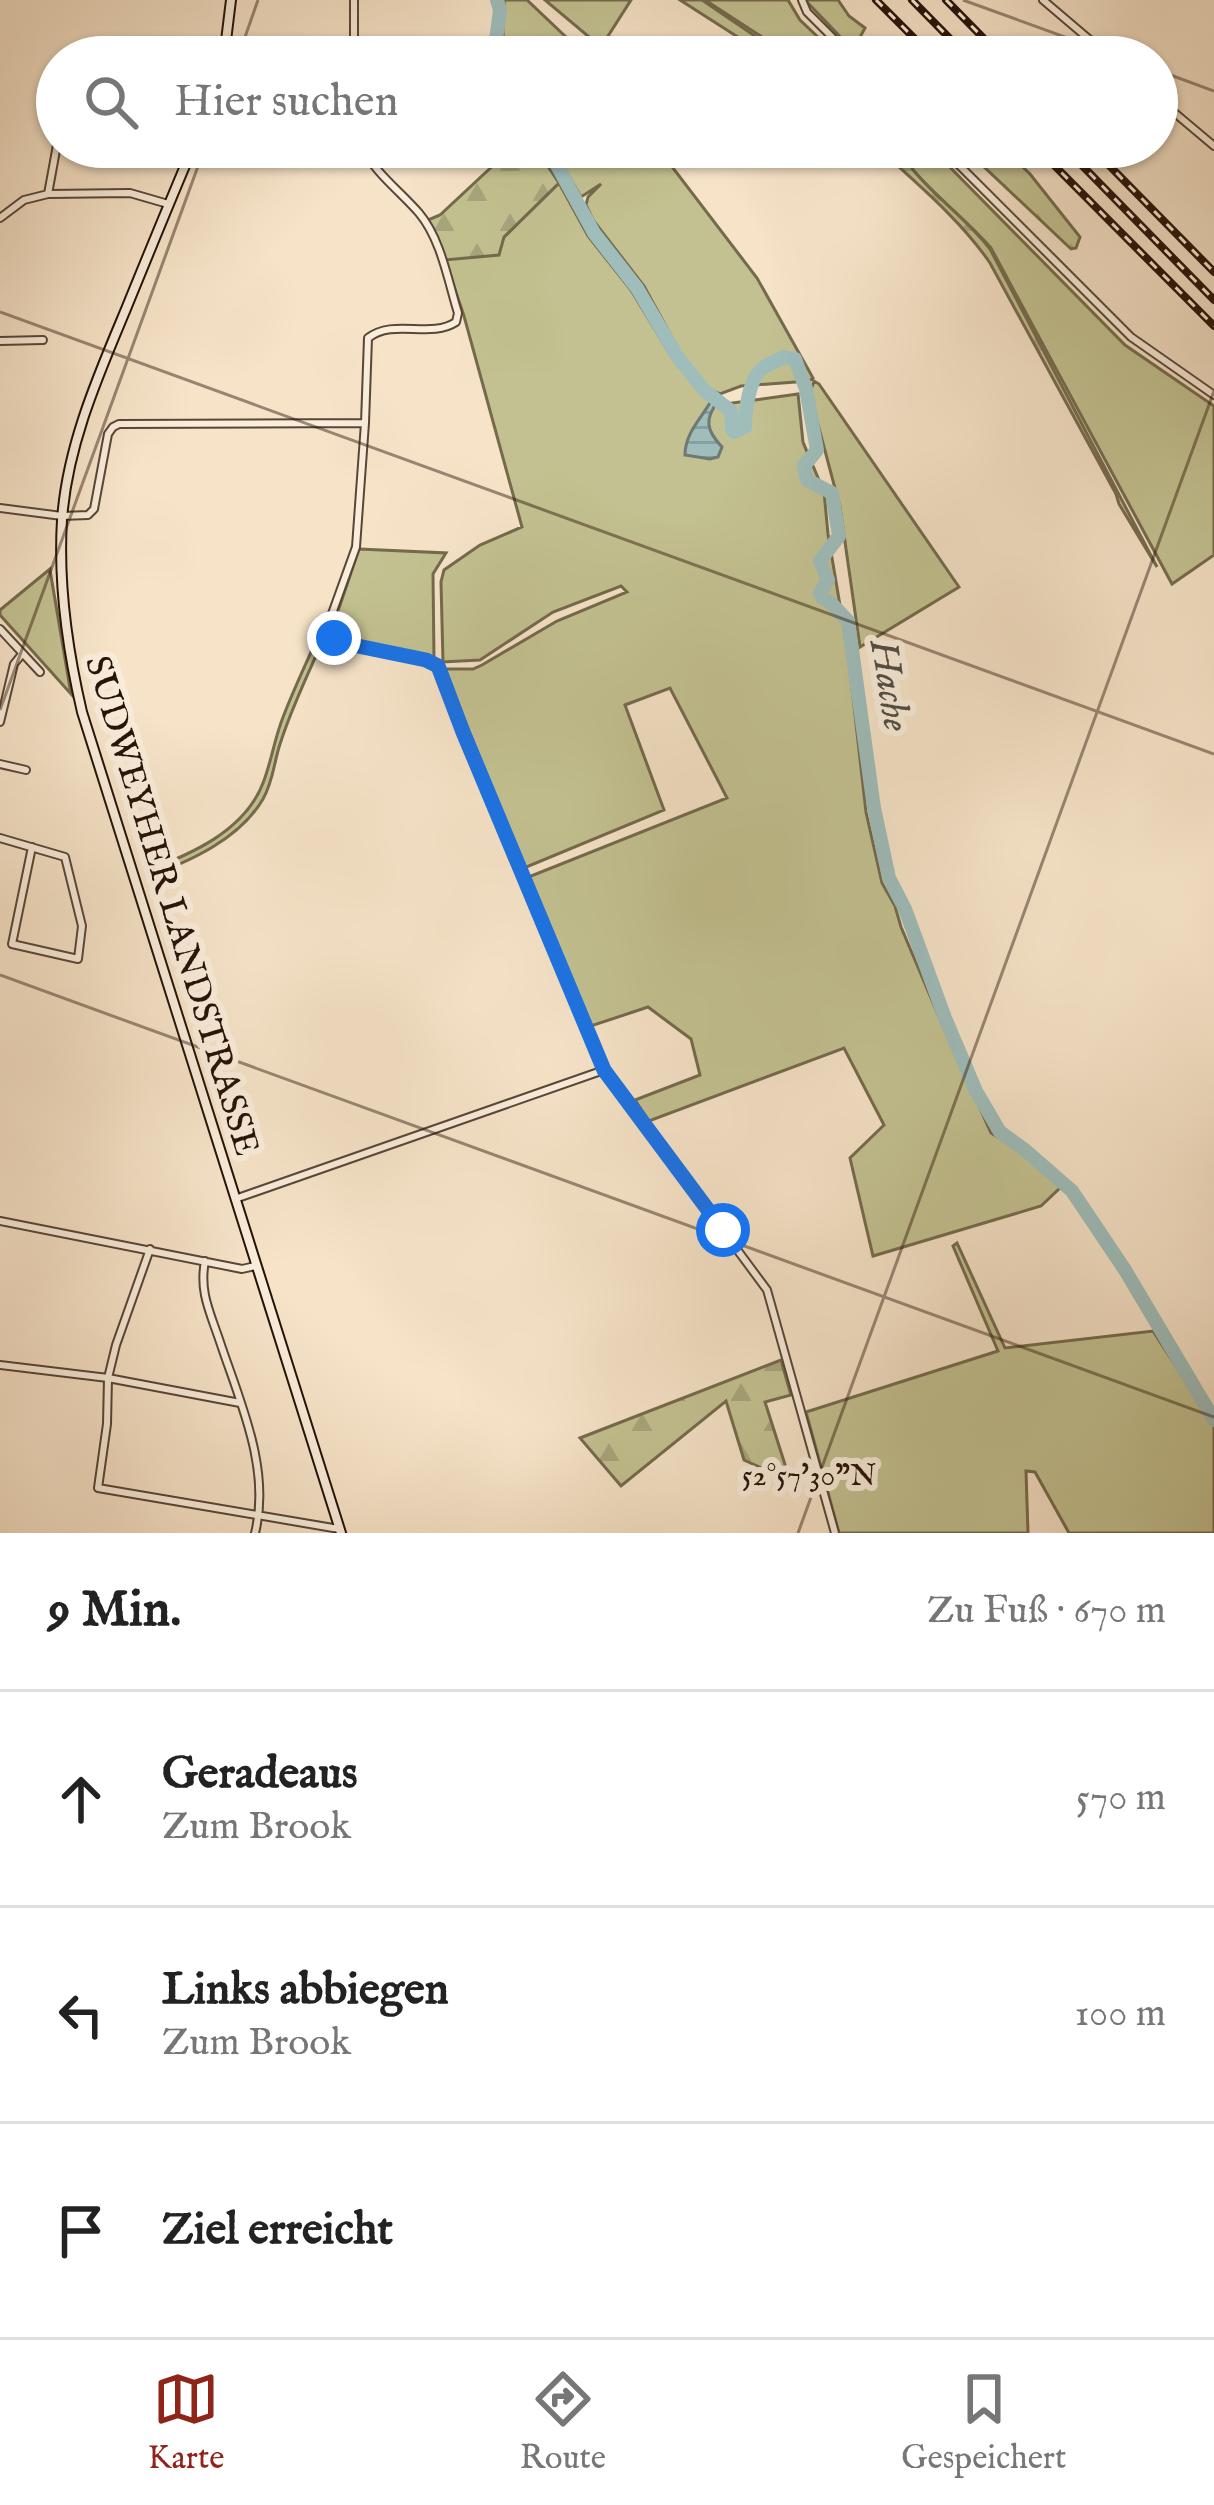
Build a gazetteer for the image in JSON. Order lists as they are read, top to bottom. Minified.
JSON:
{"streets":{"main road":["SUDWEYHER LANDSTRASSE"]},"water":["Hache"],"page":{"search":"Hier suchen","heading":["9 Min.","Zu Fuß · 670 m"],"list":[["Geradeaus","Zum Brook","570 m"],["Links abbiegen","Zum Brook","100 m"],"Ziel erreicht"],"nav":["Karte","Route","Gespeichert"]},"coordinates":["52°57'30\"N"]}
